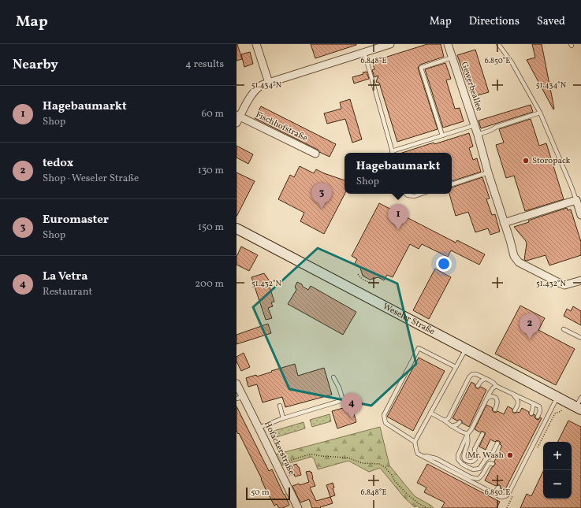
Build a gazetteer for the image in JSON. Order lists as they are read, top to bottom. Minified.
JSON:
{"streets":{"main road":["Weseler Straße"],"street":["Gewerbeallee","Fischhofstraße","Hofackerstraße"]},"places":["Storopack","Mr. Wash"],"scale_bar":"50 m","page":{"header":"Map","nav":["Map","Directions","Saved"],"heading":["Nearby","4 results"],"list":[{"mark":"1","name":"Hagebaumarkt","note":"Shop","value":"60 m"},{"mark":"2","name":"tedox","note":"Shop · Weseler Straße","value":"130 m"},{"mark":"3","name":"Euromaster","note":"Shop","value":"150 m"},{"mark":"4","name":"La Vetra","note":"Restaurant","value":"200 m"}],"popup":["Hagebaumarkt","Shop"],"pins":["3","1","2","4"],"map_buttons":["+","−"],"scale":"50 m"},"coordinates":["6.848°E","6.850°E","51.434°N","51.432°N"]}
